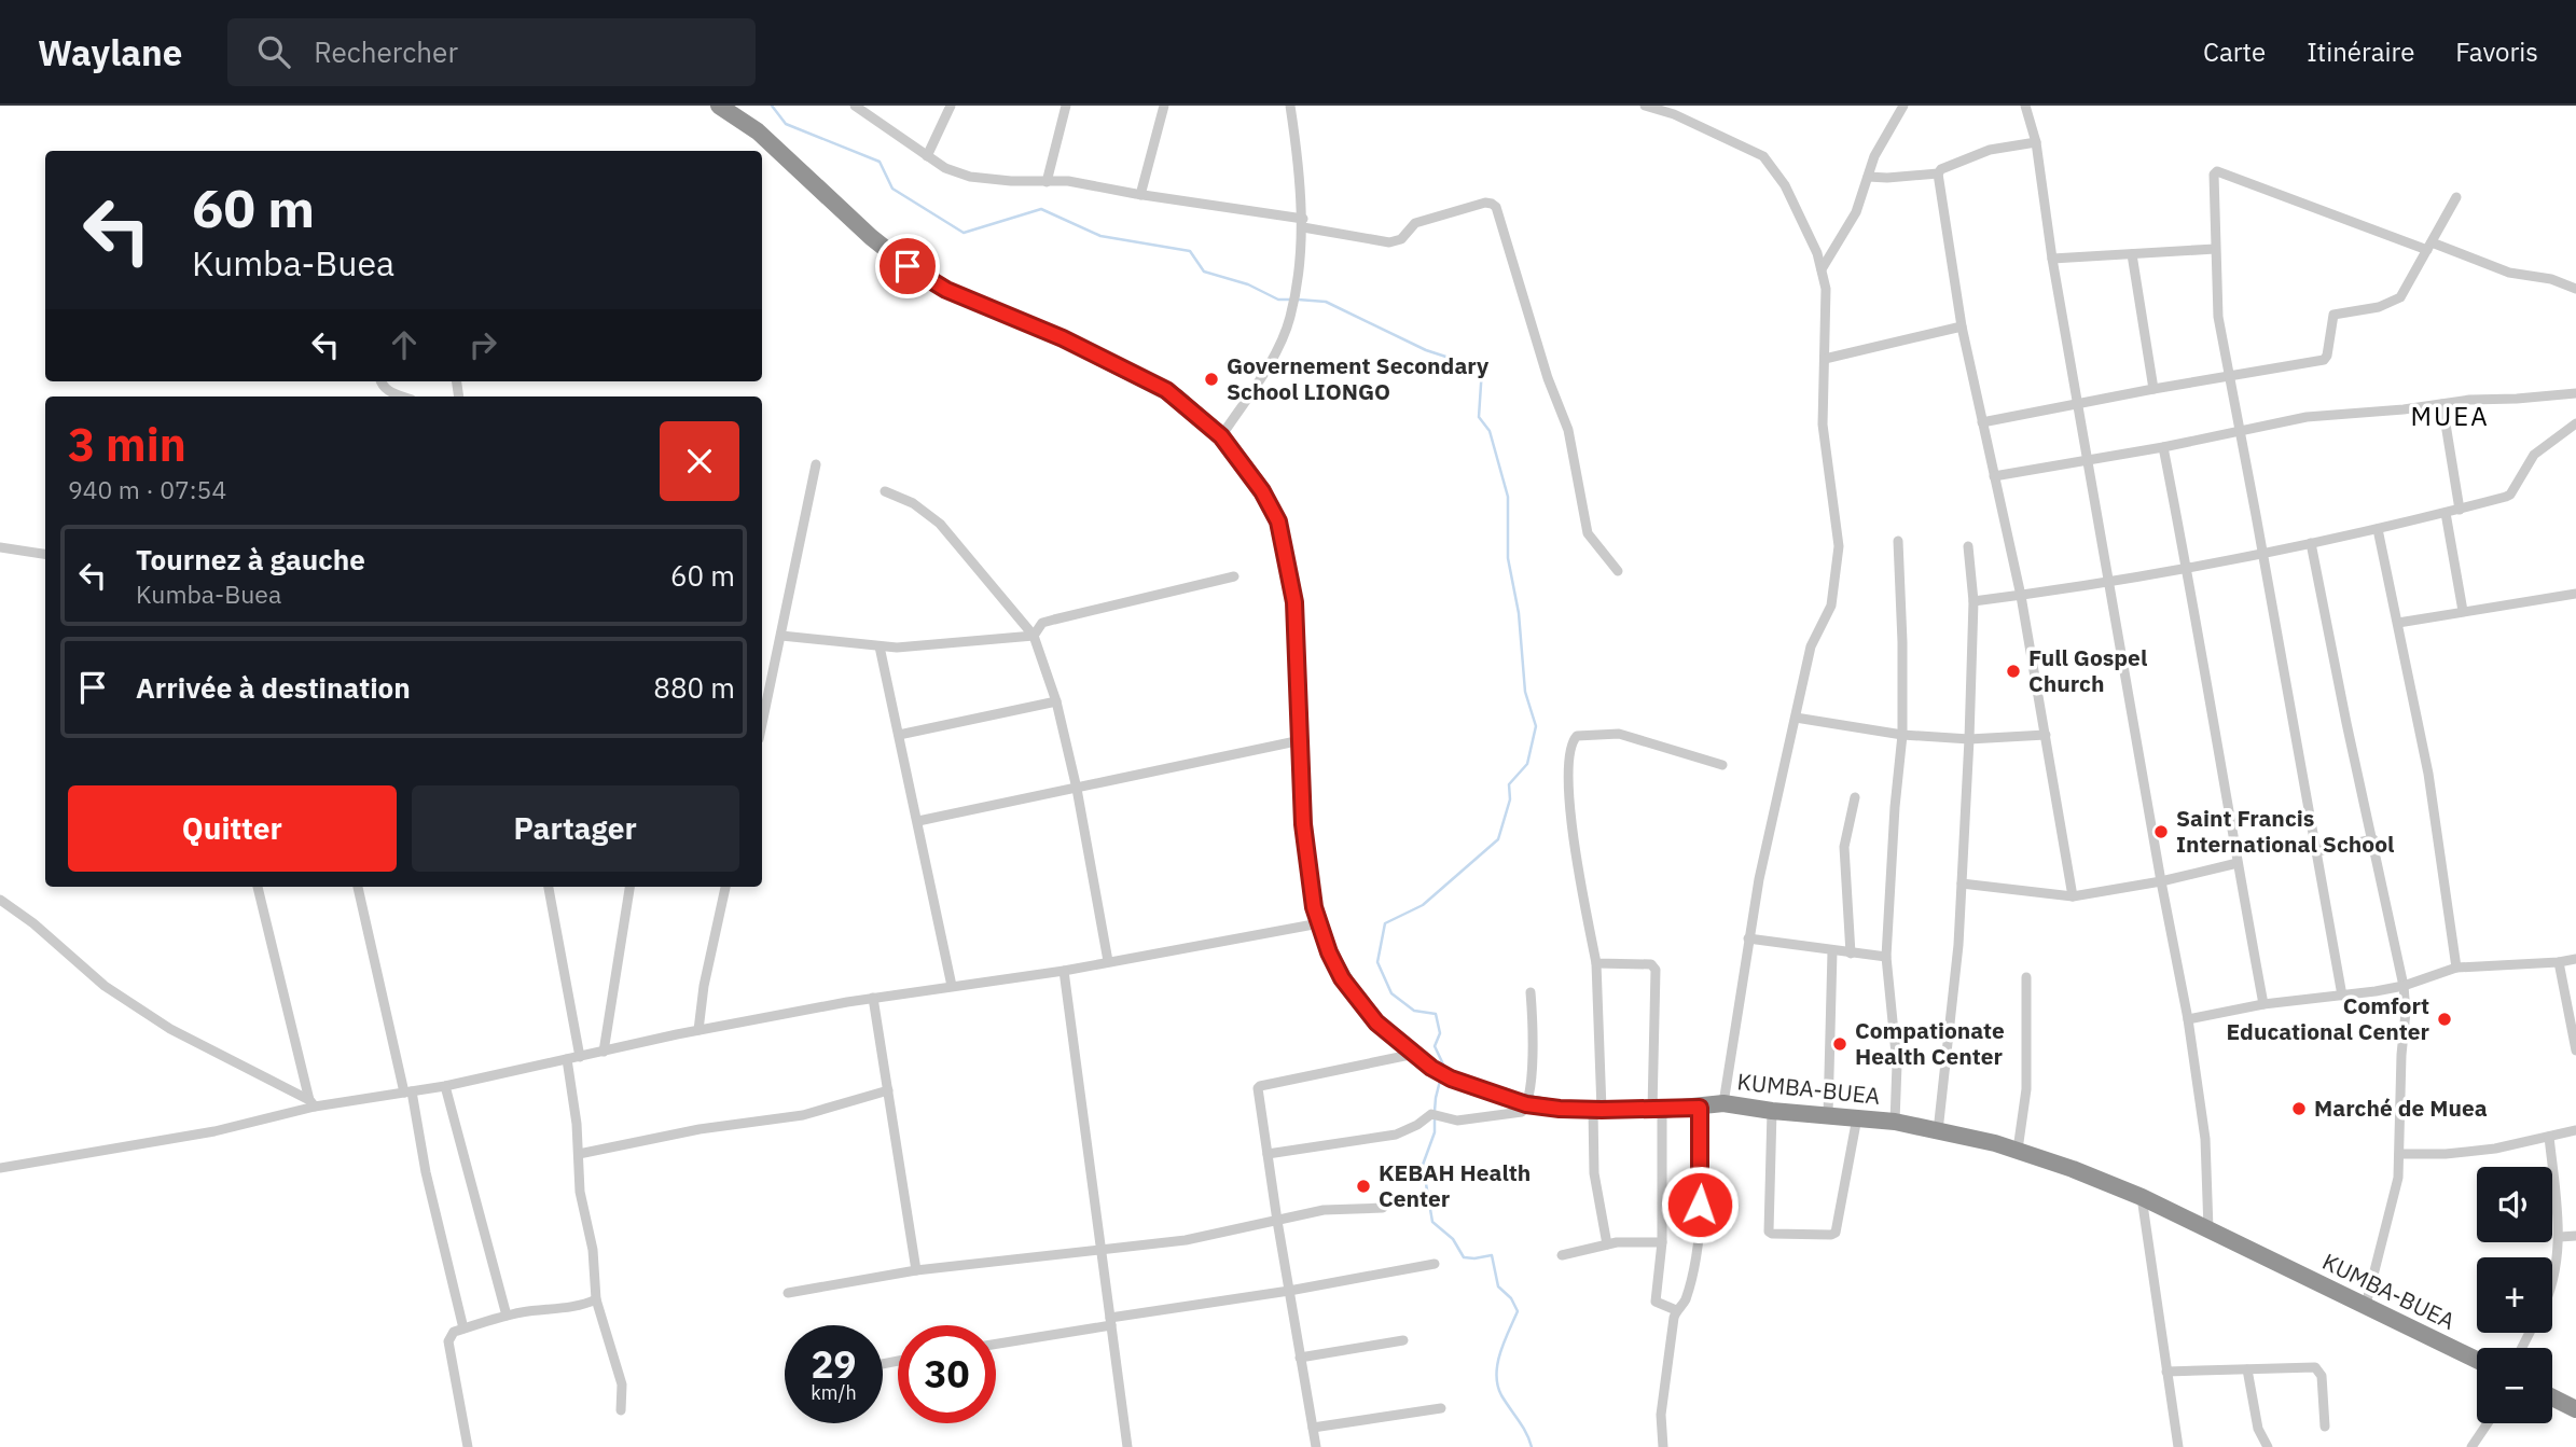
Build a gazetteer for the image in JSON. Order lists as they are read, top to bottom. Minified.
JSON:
{"streets":{"highway":["KUMBA-BUEA"]},"districts":["MUEA"],"places":["Governement Secondary School LIONGO","Full Gospel Church","Saint Francis International School","Comfort Educational Center","Compationate Health Center","Marché de Muea","KEBAH Health Center"],"page":{"header":"Waylane","search":"Rechercher","nav":["Carte","Itinéraire","Favoris"],"turn":["60 m","Kumba-Buea"],"heading":["3 min","940 m · 07:54"],"list":[{"name":"Tournez à gauche","note":"Kumba-Buea","value":"60 m"},{"name":"Arrivée à destination","value":"880 m"}],"buttons":["Quitter","Partager"],"map_buttons":["+","−"],"speed":"29 km/h","limit":"30"}}
